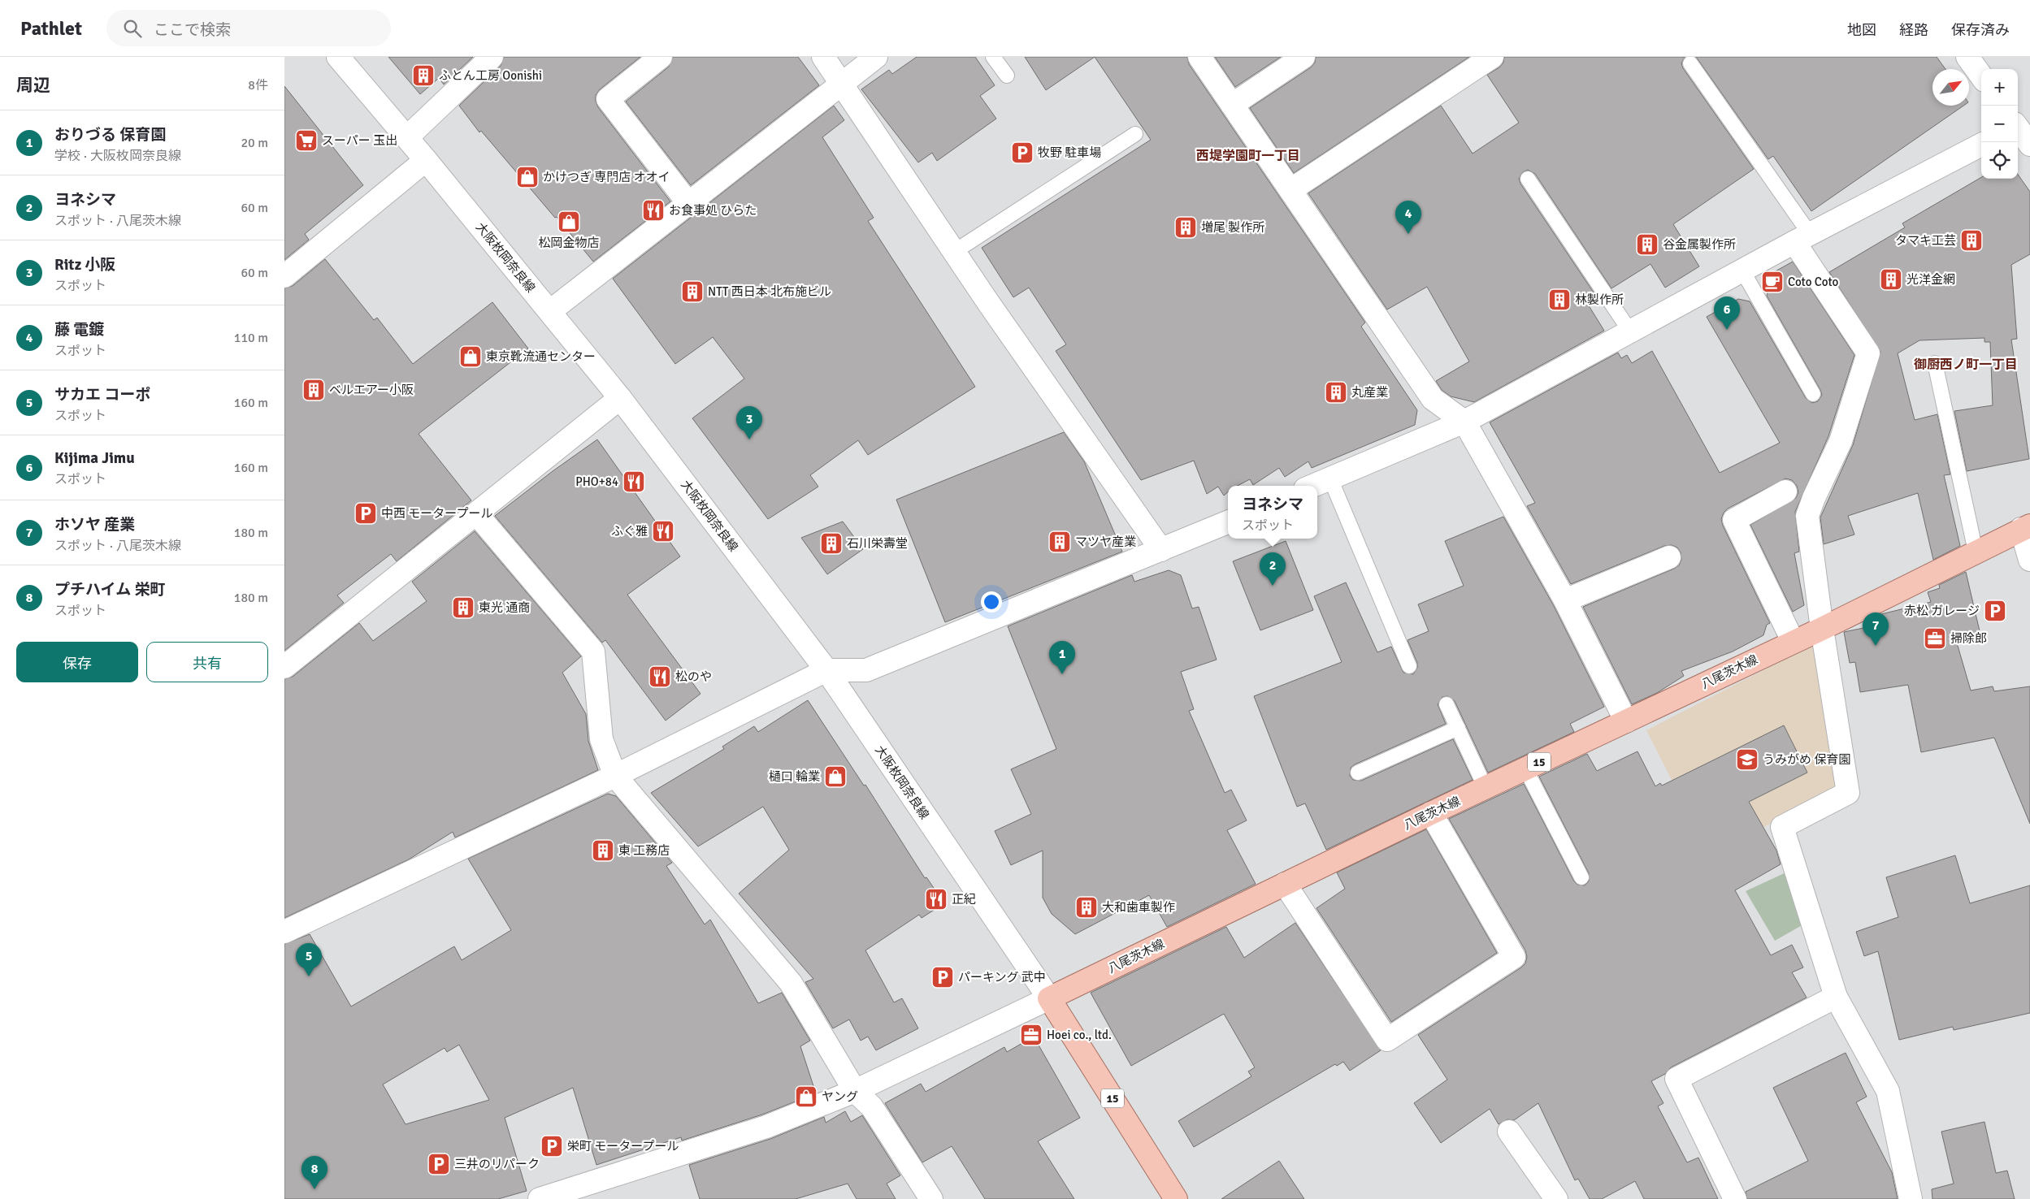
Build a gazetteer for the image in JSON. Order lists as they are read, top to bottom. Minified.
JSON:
{"streets":{"main road":["八尾茨木線","15"],"street":["大阪枚岡奈良線"]},"crossings":[["大阪枚岡奈良線","八尾茨木線"],["大阪枚岡奈良線","15"],["八尾茨木線","15"]],"districts":["西堤学園町一丁目","御厨西ノ町一丁目"],"places":{"building":["ふとん工房 Oonishi","増尾 製作所","タマキ工芸","谷金属製作所","光洋金網","NTT 西日本 北布施ビル","林製作所","ベルエアー小阪","丸産業","マツヤ産業","石川栄壽堂","東光 通商","東 工務店","大和歯車製作"],"supermarket":["スーパー 玉出"],"parking":["牧野 駐車場","中西 モータープール","赤松 ガレージ","パーキング 武中","栄町 モータープール","三井のリパーク"],"shop":["かけつぎ 専門店 オオイ","松岡金物店","東京靴流通センター","樋口 輪業","ヤング"],"restaurant":["お食事処 ひらた","PHO+84","ふぐ雅","松のや","正紀"],"cafe":["Coto Coto"],"office":["掃除郎","Hoei co., ltd."],"school or university":["うみがめ 保育園"]},"north":"top right","page":{"header":"Pathlet","search":"ここで検索","nav":["地図","経路","保存済み"],"heading":["周辺","8件"],"map_buttons":["+","−"],"list":[{"mark":"1","name":"おりづる 保育園","note":"学校 · 大阪枚岡奈良線","value":"20 m"},{"mark":"2","name":"ヨネシマ","note":"スポット · 八尾茨木線","value":"60 m"},{"mark":"3","name":"Ritz 小阪","note":"スポット","value":"60 m"},{"mark":"4","name":"藤 電鍍","note":"スポット","value":"110 m"},{"mark":"5","name":"サカエ コーポ","note":"スポット","value":"160 m"},{"mark":"6","name":"Kijima Jimu","note":"スポット","value":"160 m"},{"mark":"7","name":"ホソヤ 産業","note":"スポット · 八尾茨木線","value":"180 m"},{"mark":"8","name":"プチハイム 栄町","note":"スポット","value":"180 m"}],"pins":["4","6","3","2","7","1","5","8"],"popup":["ヨネシマ","スポット"],"buttons":["保存","共有"]}}
